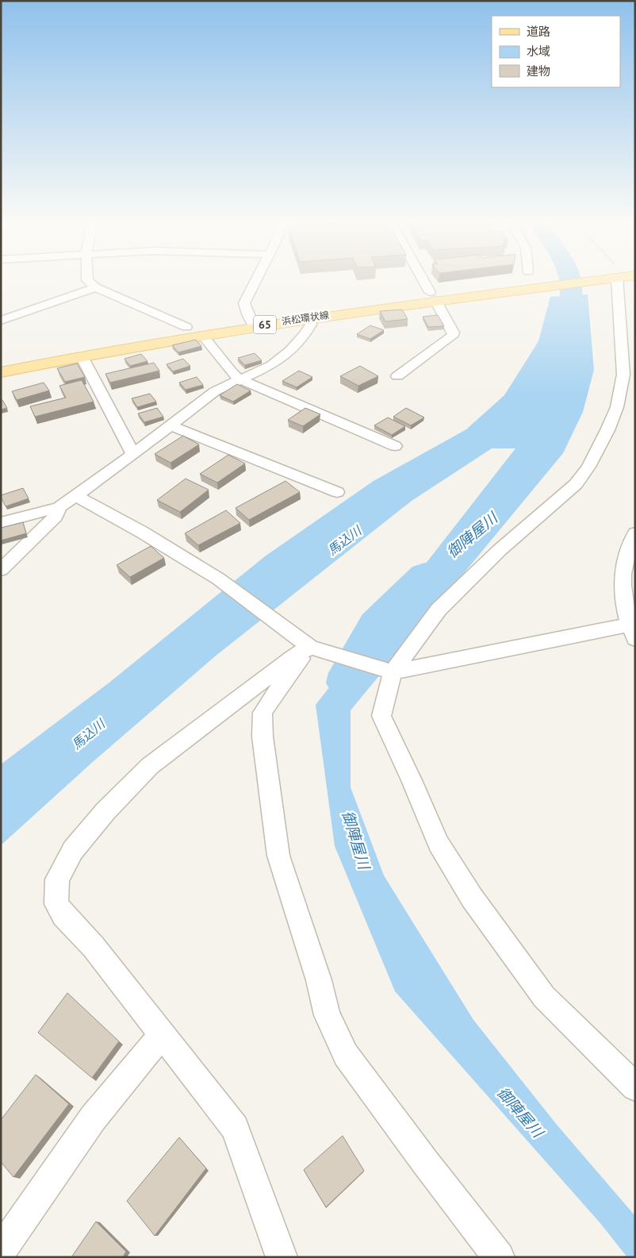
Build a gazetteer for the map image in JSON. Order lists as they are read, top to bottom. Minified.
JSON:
{"streets":{"main road":["浜松環状線","65"]},"water":["御陣屋川","馬込川"],"legend":["道路","水域","建物"]}
